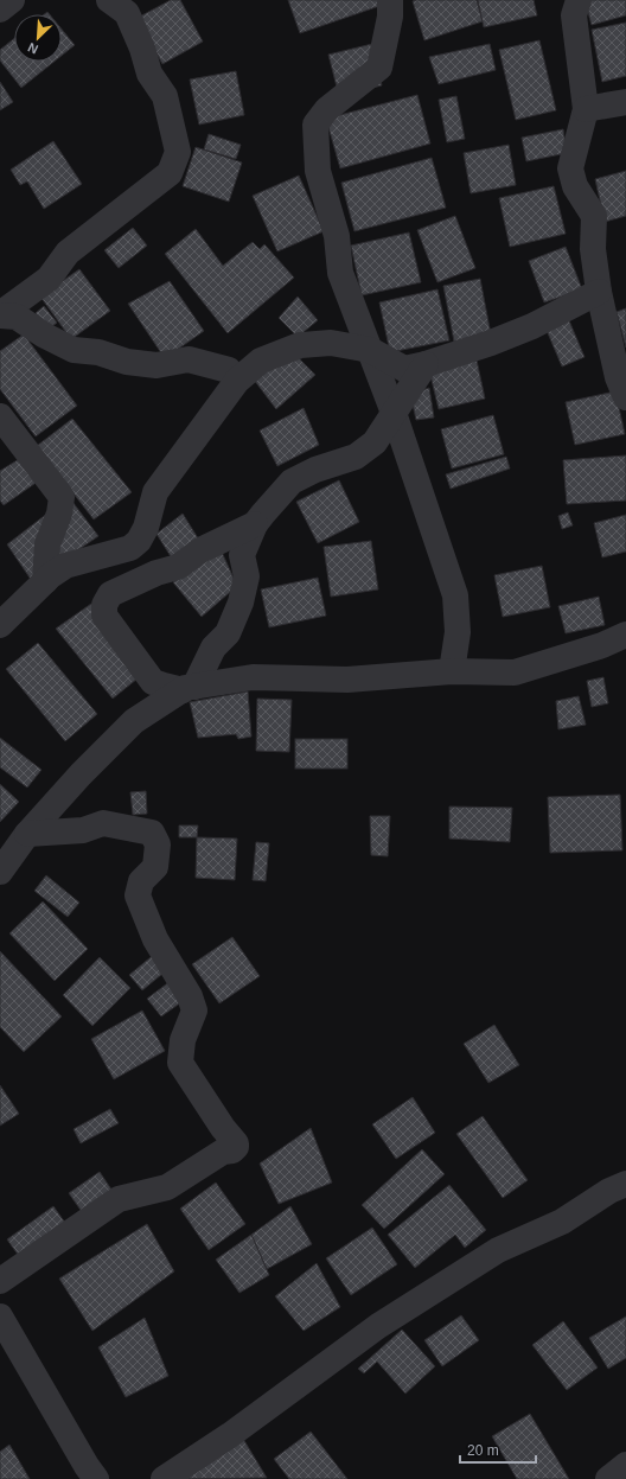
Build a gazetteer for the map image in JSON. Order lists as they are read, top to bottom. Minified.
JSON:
{"scale_bar":"20 m","north":"bottom left"}
